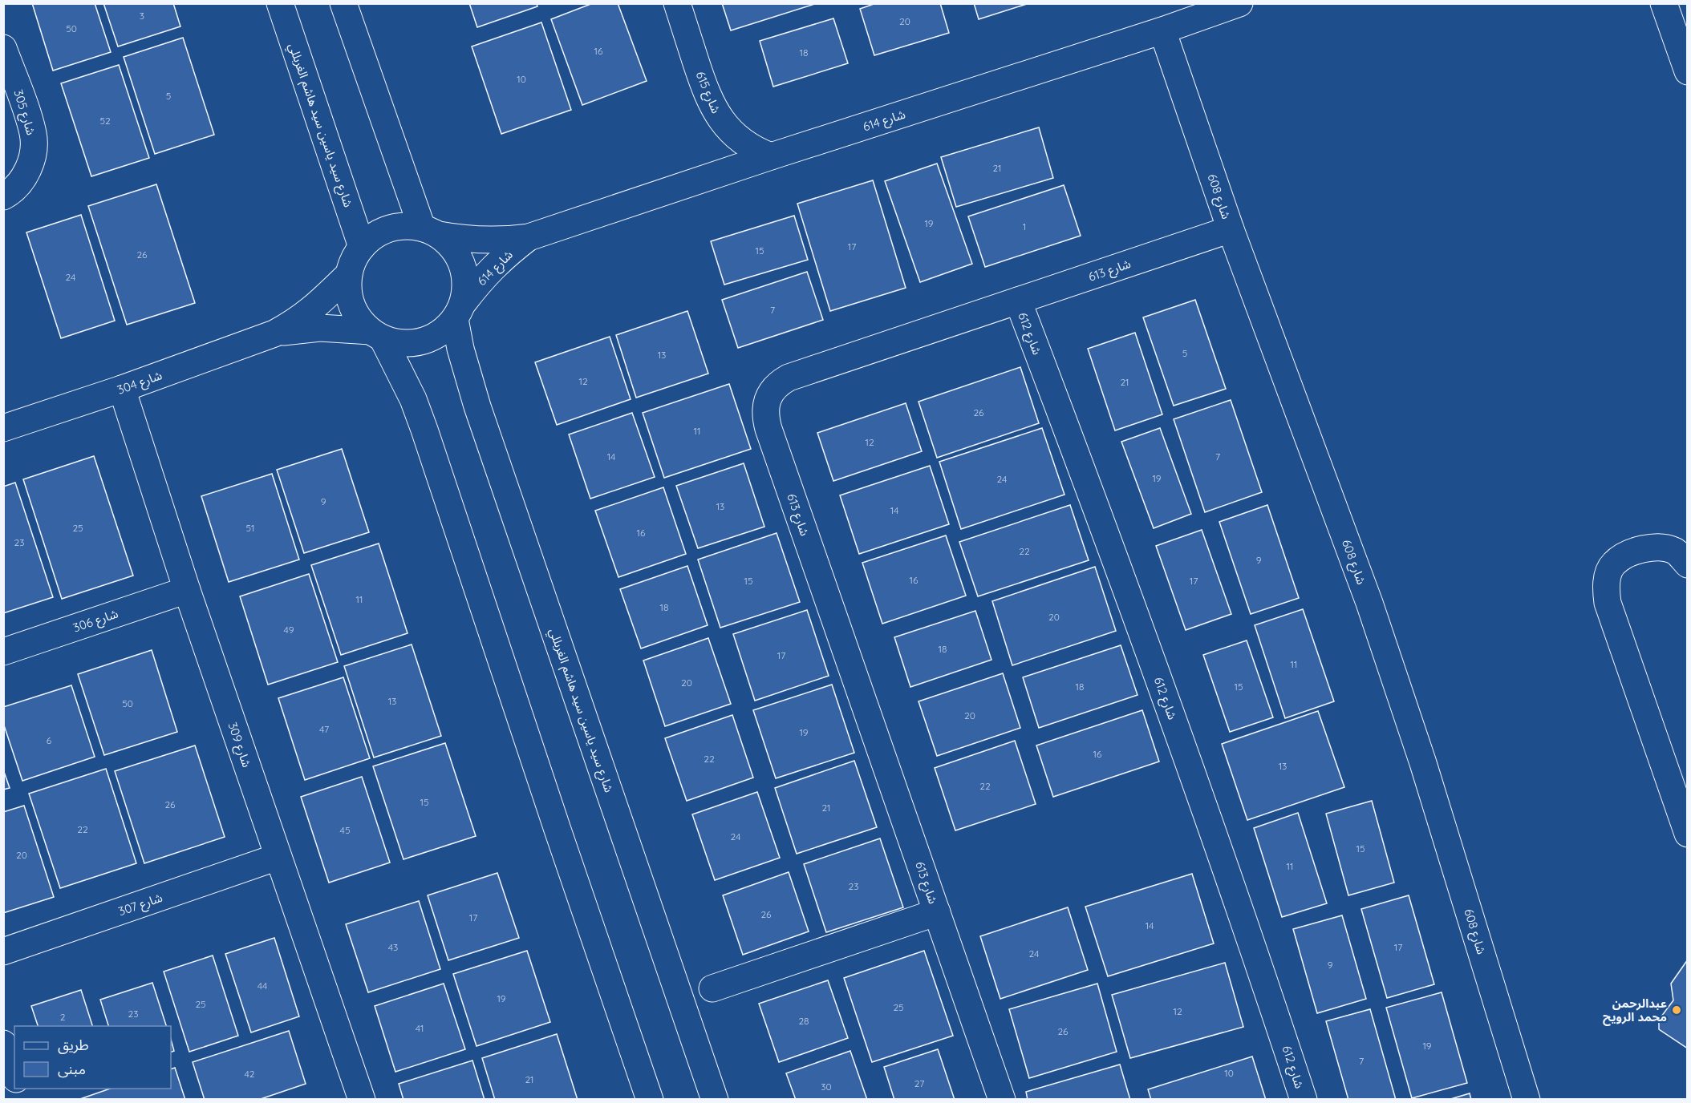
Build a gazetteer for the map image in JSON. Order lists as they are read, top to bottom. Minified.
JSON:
{"streets":{"street":["شارع 615","شارع 305","شارع 614","شارع سيد ياسين سيد هاشم الغربللي","شارع 608","شارع 613","شارع 612","شارع 304","شارع 306","شارع 309","شارع 307"]},"crossings":[["شارع 615","شارع 614"],["شارع 614","شارع سيد ياسين سيد هاشم الغربللي"],["شارع 614","شارع 608"],["شارع 614","شارع 304"],["شارع سيد ياسين سيد هاشم الغربللي","شارع 304"],["شارع 608","شارع 613"],["شارع 613","شارع 612"],["شارع 304","شارع 309"],["شارع 306","شارع 309"],["شارع 309","شارع 307"]],"places":["عبدالرحمن محمد الرويح"],"house_numbers":["3","20","50","16","18","10","5","52","21","19","1","17","15","26","24","7","5","13","12","21","26","11","12","14","7","19","24","9","13","14","25","51","16","23","22","9","16","15","17","11","18","20","49","18","17","11","20","18","15","13","50","20","47","19","6","16","22","13","22","15","26","21","22","45","24","15","20","11","23","26","17","14","43","17","24","9","44","19","25","25","12","23","2","28","41","26","19","7","10","42","21","27","30"],"legend":["طريق","مبنى"]}
